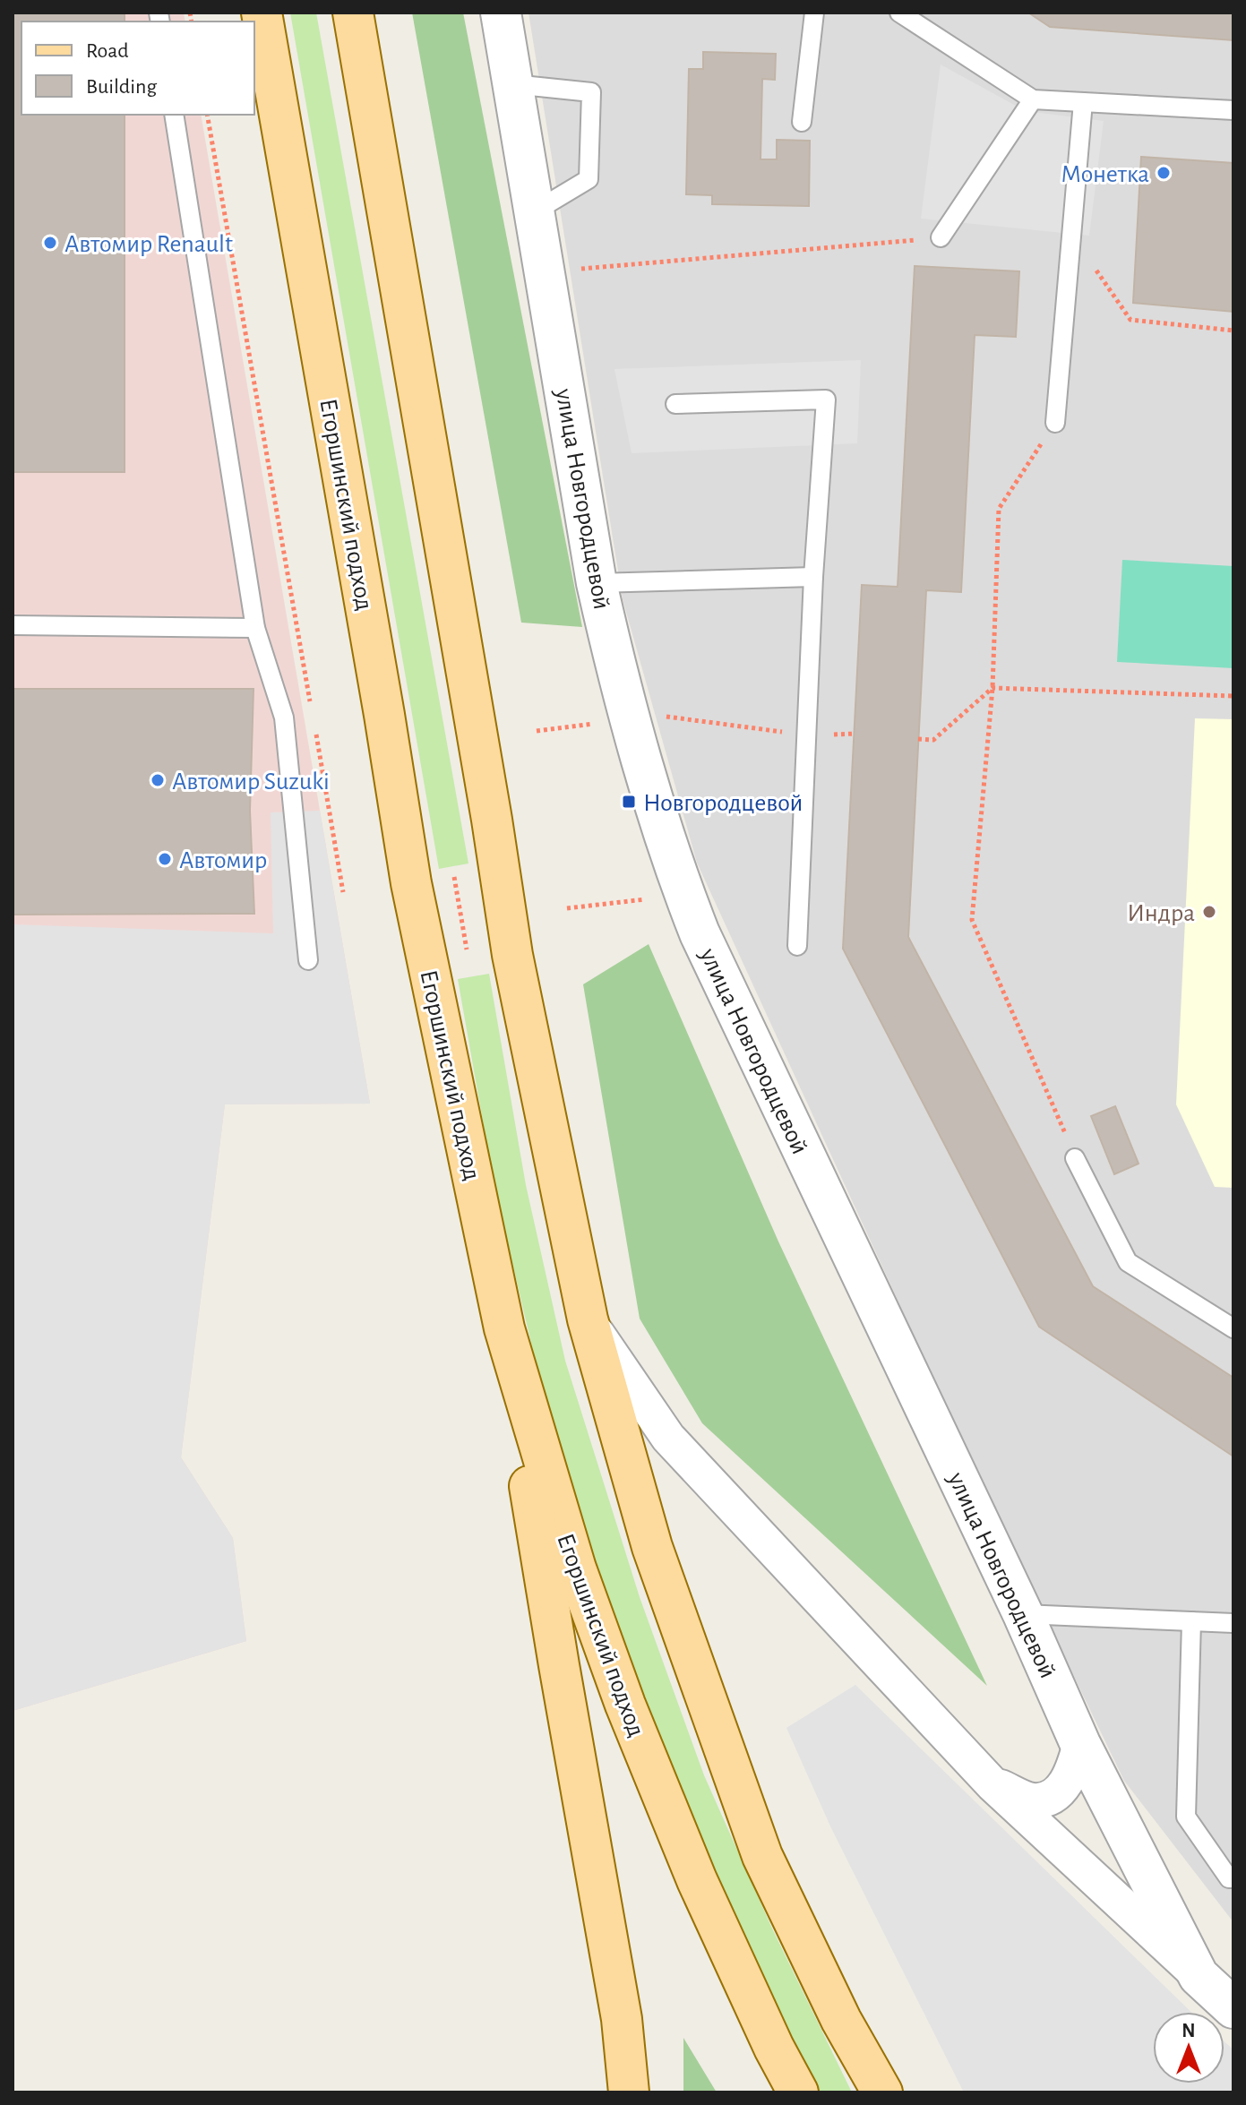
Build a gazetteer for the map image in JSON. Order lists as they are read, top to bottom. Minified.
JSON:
{"streets":{"main road":["Егоршинский подход"],"street":["улица Новгородцевой"]},"places":{"other":["Монетка","Автомир Renault","Автомир Suzuki","Автомир","Индра"],"transit":["Новгородцевой"]},"legend":["Road","Building"],"north":"top"}
